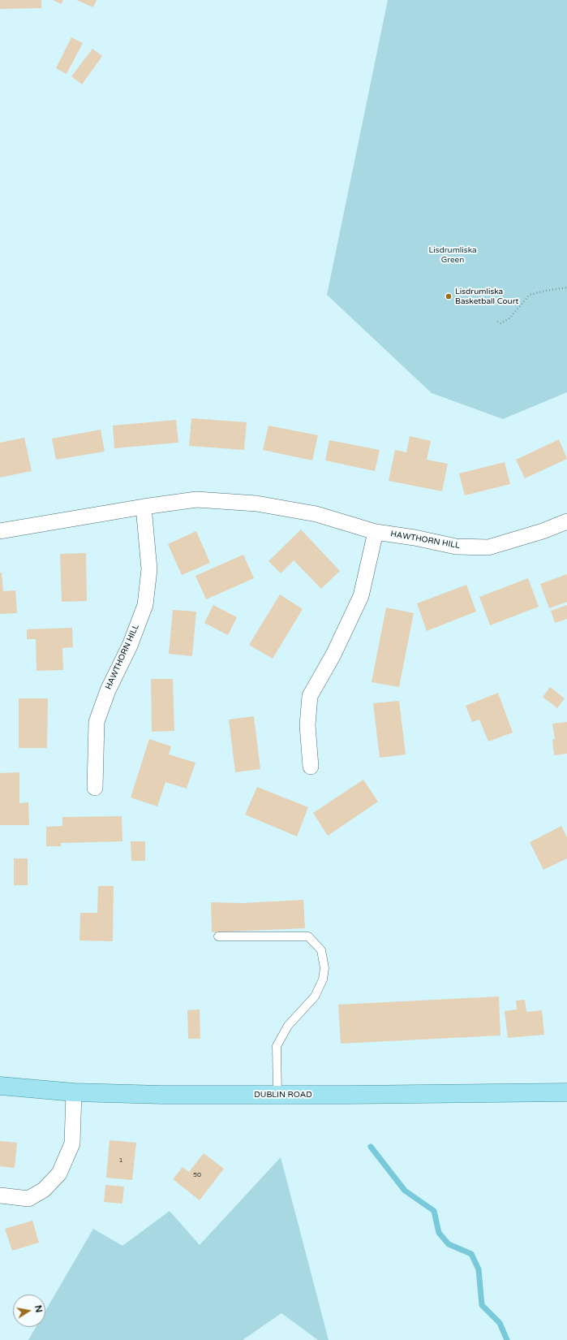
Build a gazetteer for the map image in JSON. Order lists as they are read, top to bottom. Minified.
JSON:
{"streets":{"main road":["DUBLIN ROAD"],"street":["HAWTHORN HILL"]},"parks":["Lisdrumliska Green"],"places":["Lisdrumliska Basketball Court"],"house_numbers":["1","50"],"north":"right"}
